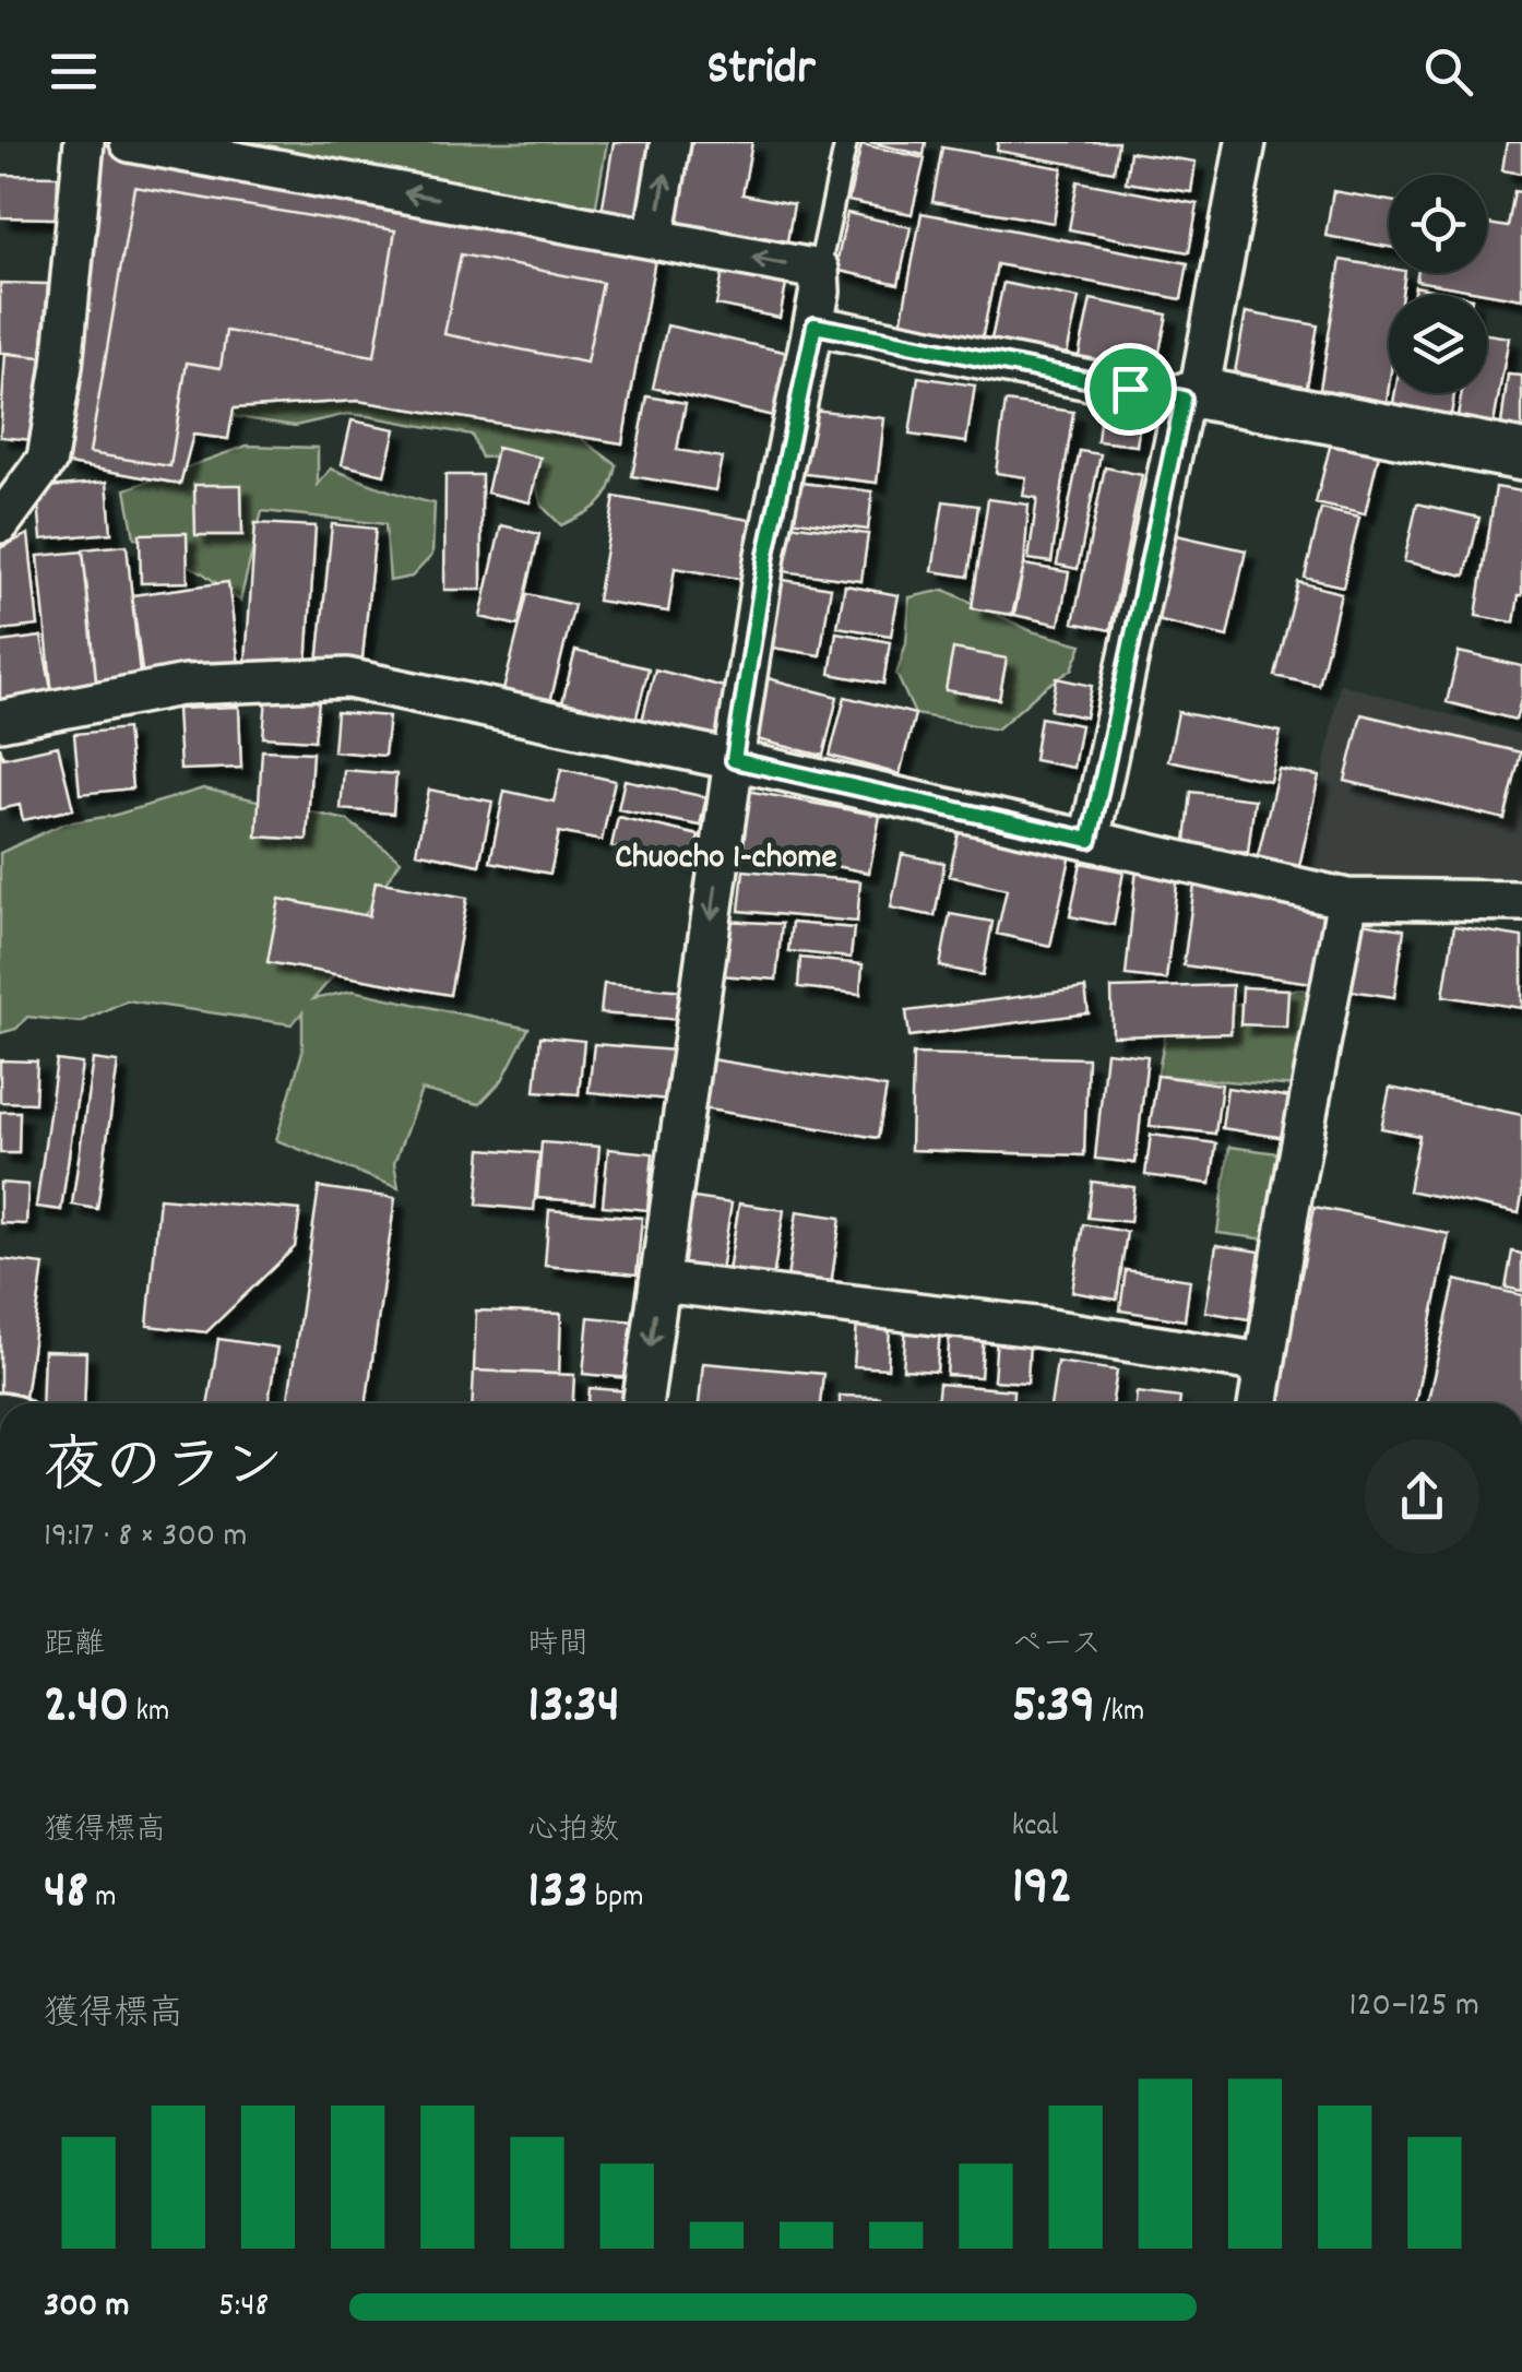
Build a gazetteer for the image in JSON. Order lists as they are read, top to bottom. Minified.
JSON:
{"districts":["Chuocho 1-chome"],"page":{"header":"Stridr","heading":["夜のラン","19:17 · 8 × 300 m"],"stats":[["距離","2.40 km"],["時間","13:34"],["ペース","5:39 /km"],["獲得標高","48 m"],["心拍数","133 bpm"],["kcal","192"]],"chart":["獲得標高","120–125 m"],"list":[{"name":"300 m","note":"5:48"}]}}
